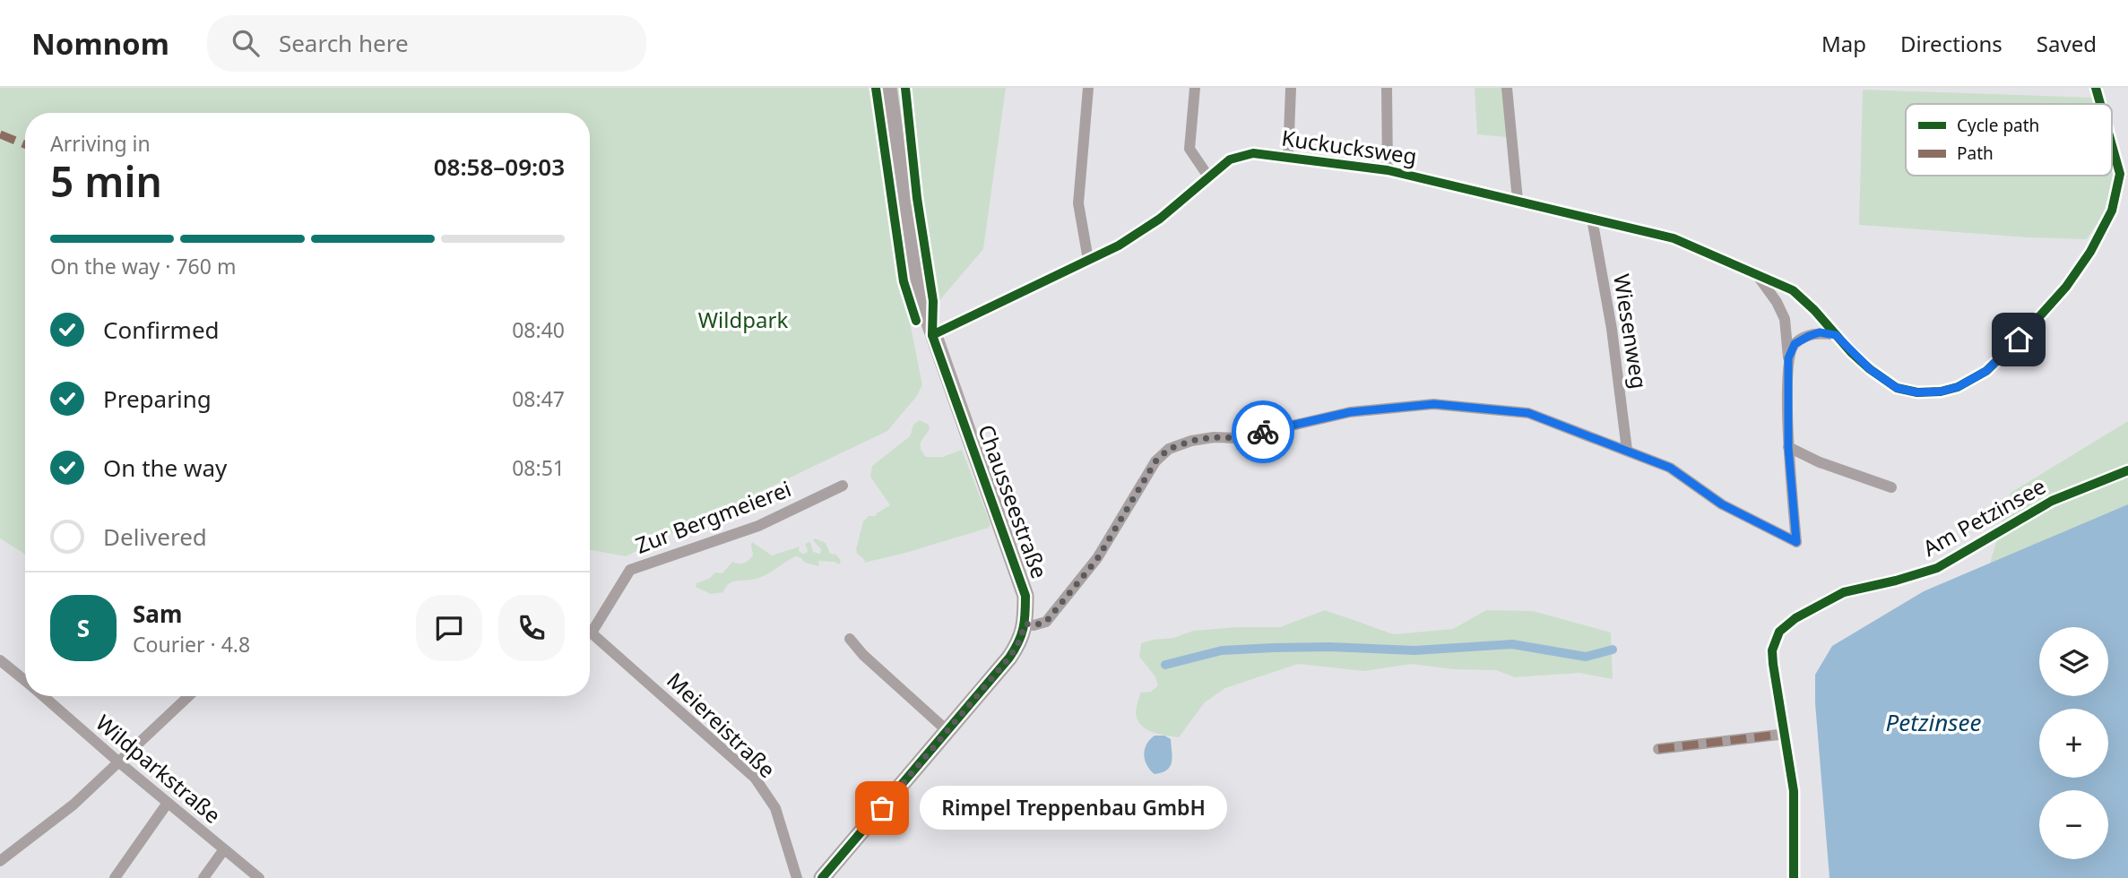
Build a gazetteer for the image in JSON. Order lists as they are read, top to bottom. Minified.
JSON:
{"streets":{"main road":["Chausseestraße"],"street":["Kuckucksweg","Wiesenweg","Zur Bergmeierei","Am Petzinsee","Meiereistraße","Wildparkstraße"]},"crossings":[["Kuckucksweg","Wiesenweg"],["Kuckucksweg","Chausseestraße"]],"water":["Petzinsee"],"parks":["Wildpark"],"places":["Rimpel Treppenbau GmbH"],"legend":["Cycle path","Path"],"page":{"header":"Nomnom","search":"Search here","nav":["Map","Directions","Saved"],"heading":["5 min","Arriving in","08:58–09:03"],"panel":["Sam","Courier · 4.8"],"bar":"On the way · 760 m","list":[["Confirmed","08:40"],["Preparing","08:47"],["On the way","08:51"],"Delivered"],"round":"S","map_buttons":["+","−"],"bubble":"Rimpel Treppenbau GmbH"}}
